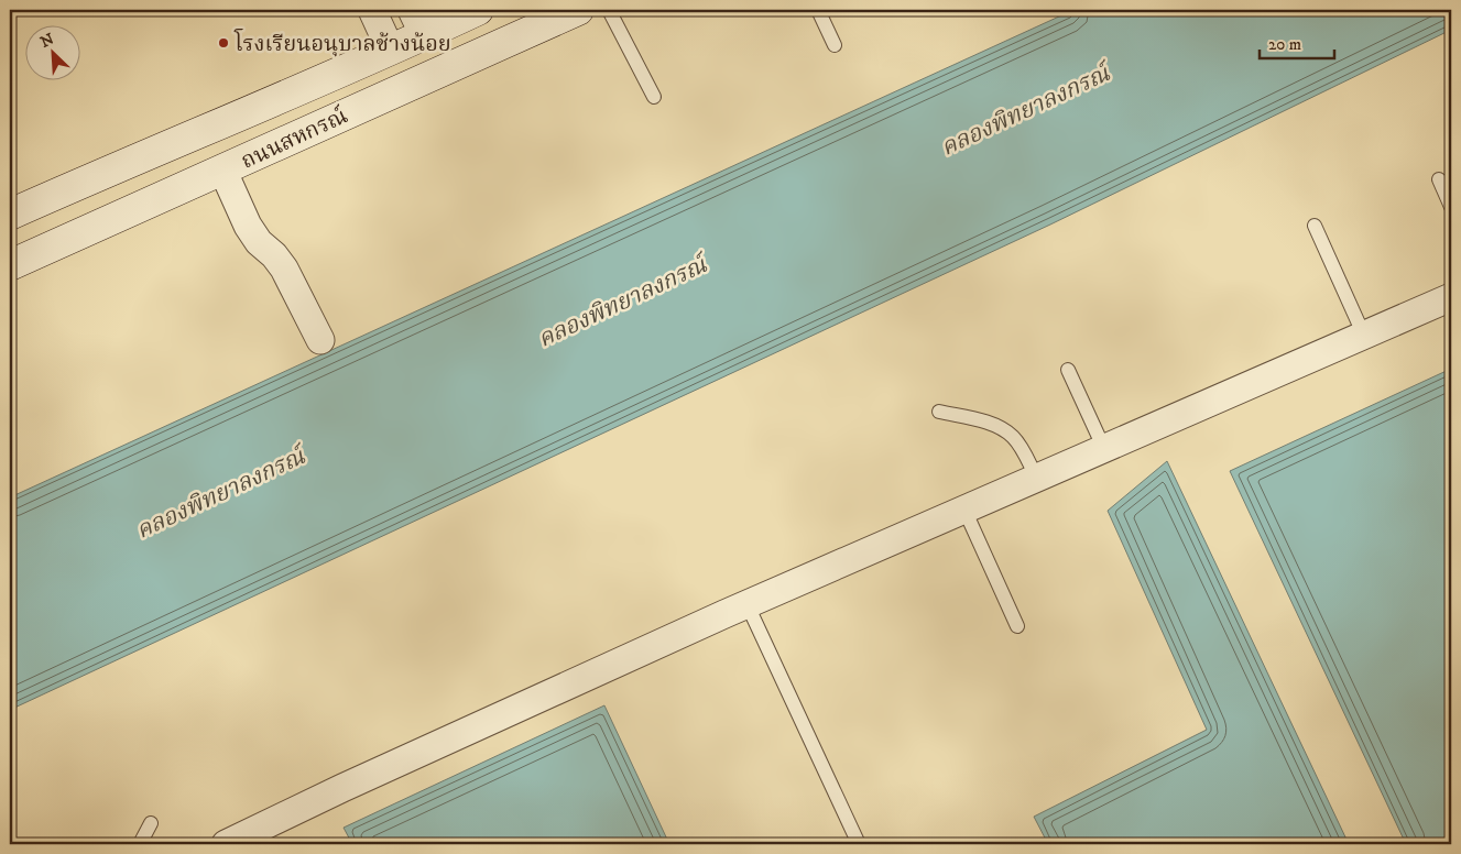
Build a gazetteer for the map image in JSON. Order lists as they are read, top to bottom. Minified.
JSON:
{"streets":{"main road":["ถนนสหกรณ์"]},"water":["คลองพิทยาลงกรณ์"],"places":["โรงเรียนอนุบาลช้างน้อย"],"scale_bar":"20 m","north":"top left"}
